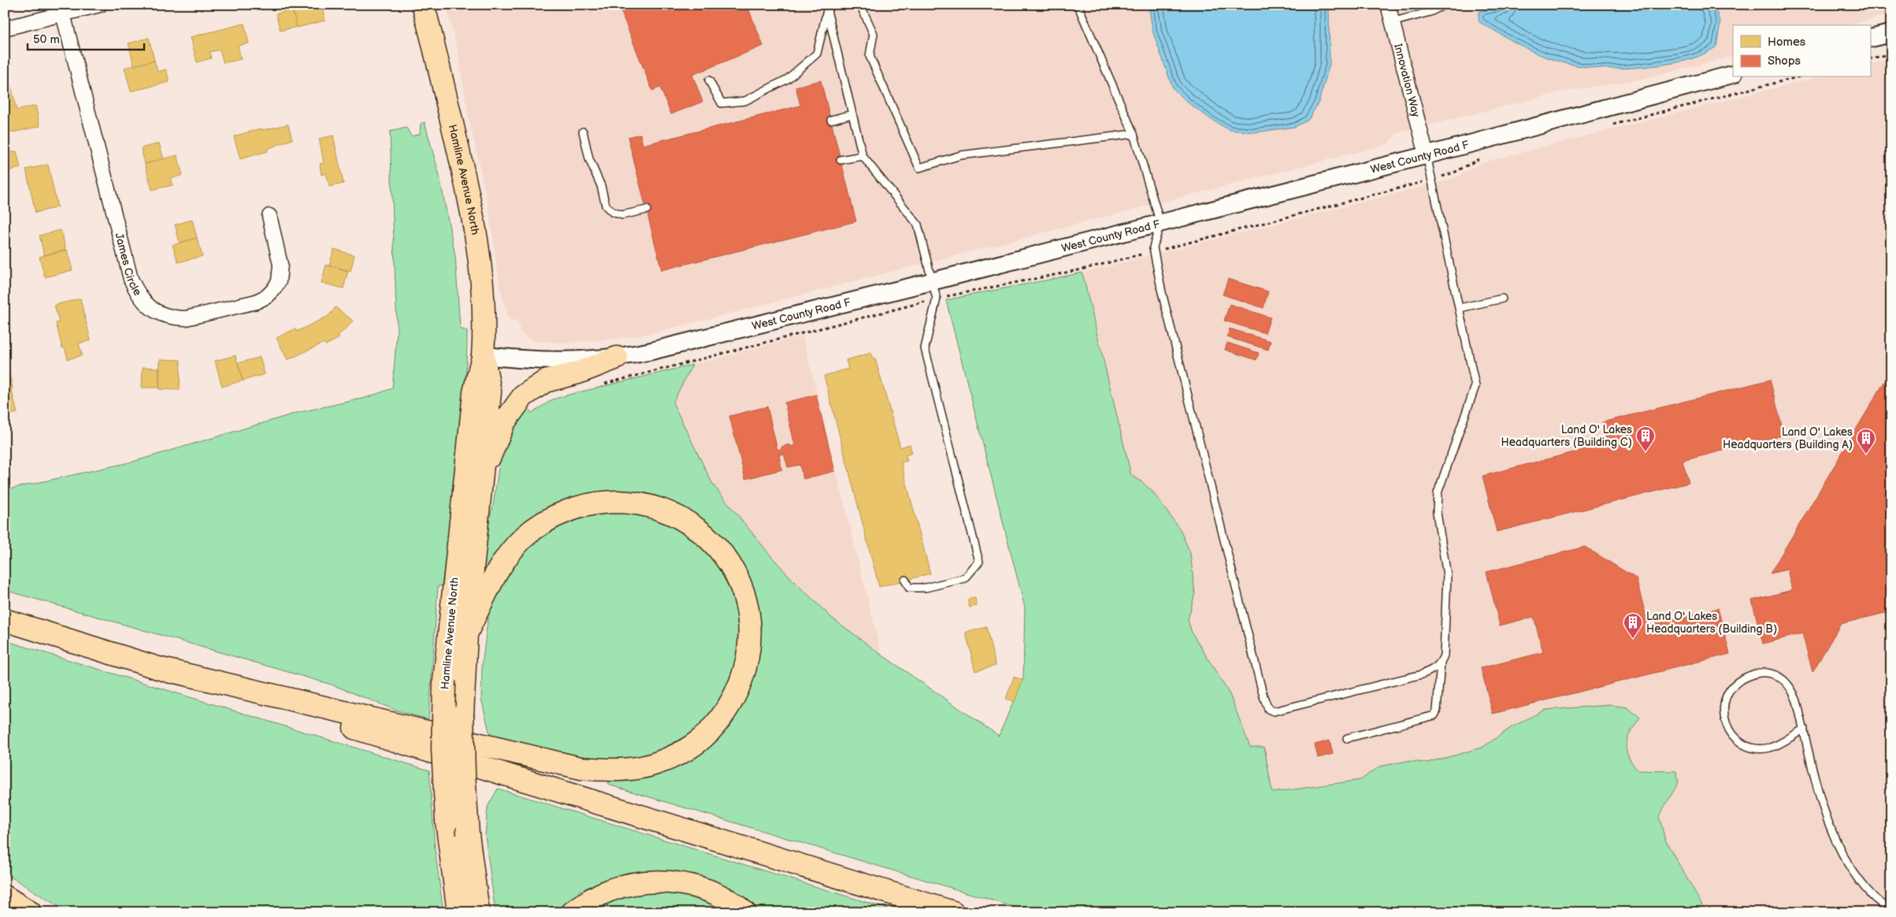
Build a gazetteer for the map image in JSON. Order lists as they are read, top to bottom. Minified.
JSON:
{"streets":{"main road":["Hamline Avenue North"],"street":["Innovation Way","West County Road F","James Circle"]},"crossings":[["Innovation Way","West County Road F"],["West County Road F","Hamline Avenue North"]],"places":{"building":["Land O' Lakes Headquarters (Building C)","Land O' Lakes Headquarters (Building A)","Land O' Lakes Headquarters (Building B)"]},"legend":["Homes","Shops"],"scale_bar":"50 m"}
